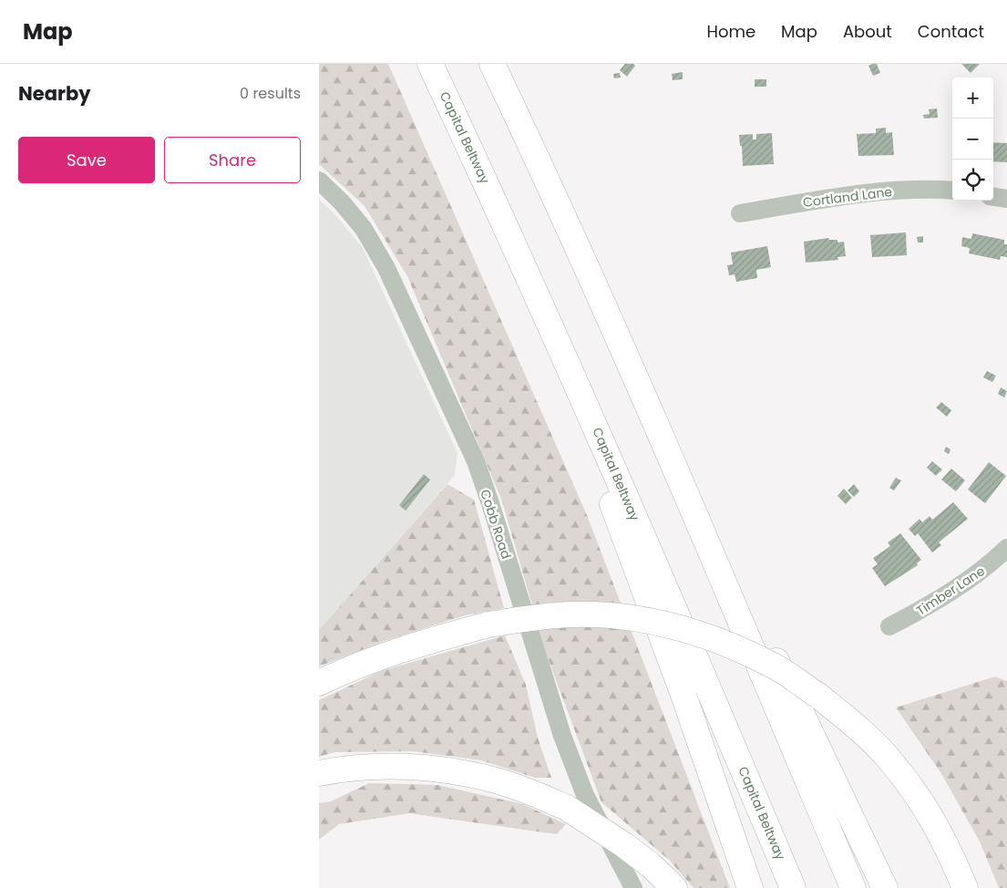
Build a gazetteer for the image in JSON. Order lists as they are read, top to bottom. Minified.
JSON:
{"streets":{"highway":["Capital Beltway"],"street":["Cortland Lane","Cobb Road","Timber Lane"]},"page":{"header":"Map","nav":["Home","Map","About","Contact"],"heading":["Nearby","0 results"],"map_buttons":["+","−"],"buttons":["Save","Share"]}}
